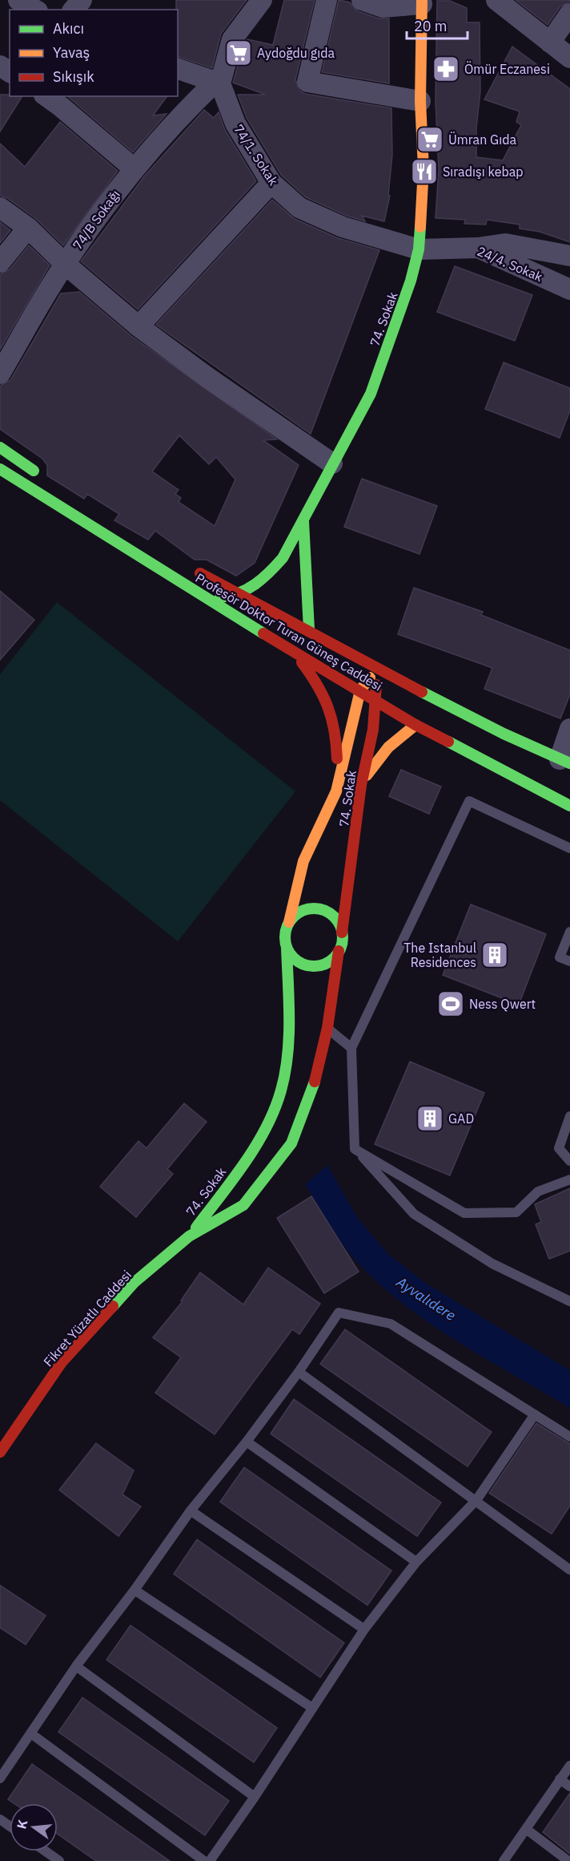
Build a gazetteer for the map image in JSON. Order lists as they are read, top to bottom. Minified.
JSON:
{"streets":{"main road":["74. Sokak","Profesör Doktor Turan Güneş Caddesi","Fikret Yüzatlı Caddesi"],"street":["74/1. Sokak","74/B Sokağı","24/4. Sokak"]},"crossings":[["74/1. Sokak","74/B Sokağı"],["74/1. Sokak","24/4. Sokak"],["74/1. Sokak","74. Sokak"],["24/4. Sokak","74. Sokak"],["74. Sokak","Profesör Doktor Turan Güneş Caddesi"],["74. Sokak","Fikret Yüzatlı Caddesi"]],"water":["Ayvalıdere"],"places":{"supermarket":["Aydoğdu gıda","Ümran Gıda"],"pharmacy":["Ömür Eczanesi"],"restaurant":["Sıradışı kebap"],"building":["The Istanbul Residences","GAD"],"sports":["Ness Qwert"]},"legend":["Akıcı","Yavaş","Sıkışık"],"scale_bar":"20 m","north":"left"}
